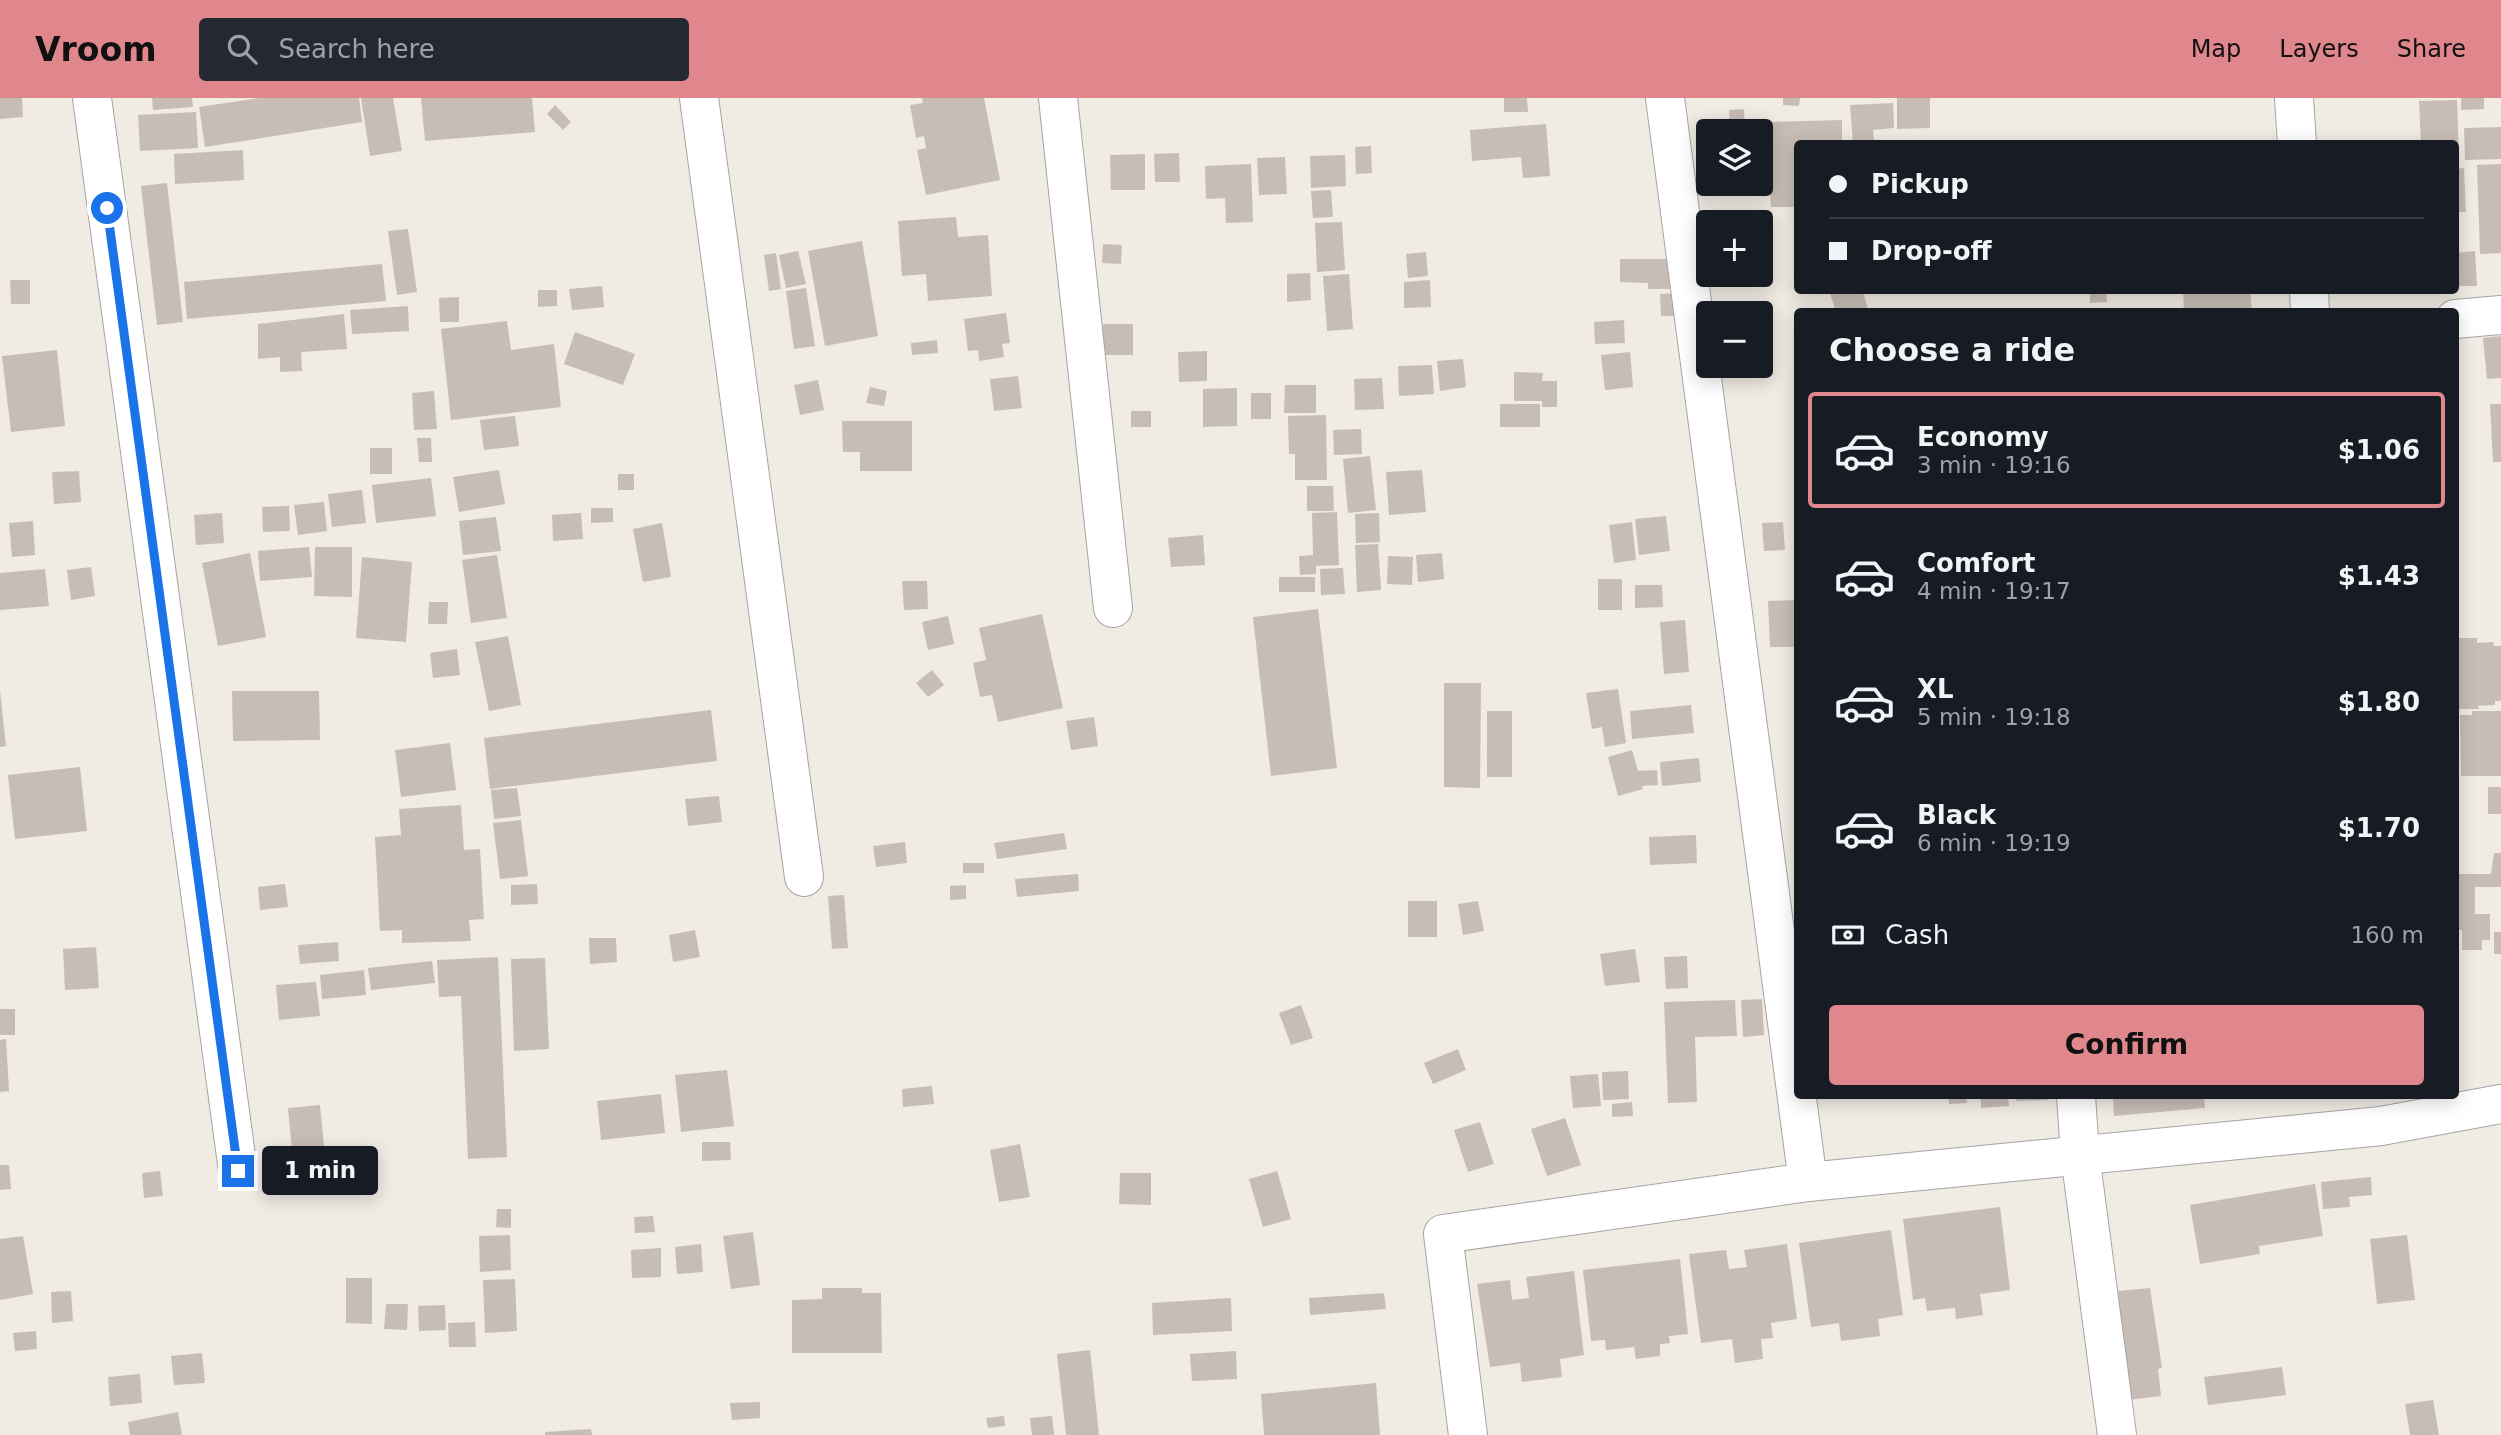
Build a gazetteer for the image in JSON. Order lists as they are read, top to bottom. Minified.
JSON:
{"page":{"header":"Vroom","search":"Search here","nav":["Map","Layers","Share"],"map_buttons":["+","−"],"banner":["Pickup","Drop-off"],"heading":"Choose a ride","list":[{"name":"Economy","note":"3 min · 19:16","value":"$1.06"},{"name":"Comfort","note":"4 min · 19:17","value":"$1.43"},{"name":"XL","note":"5 min · 19:18","value":"$1.80"},{"name":"Black","note":"6 min · 19:19","value":"$1.70"}],"pay":["Cash","160 m"],"buttons":"Confirm","bubble":"1 min"}}
